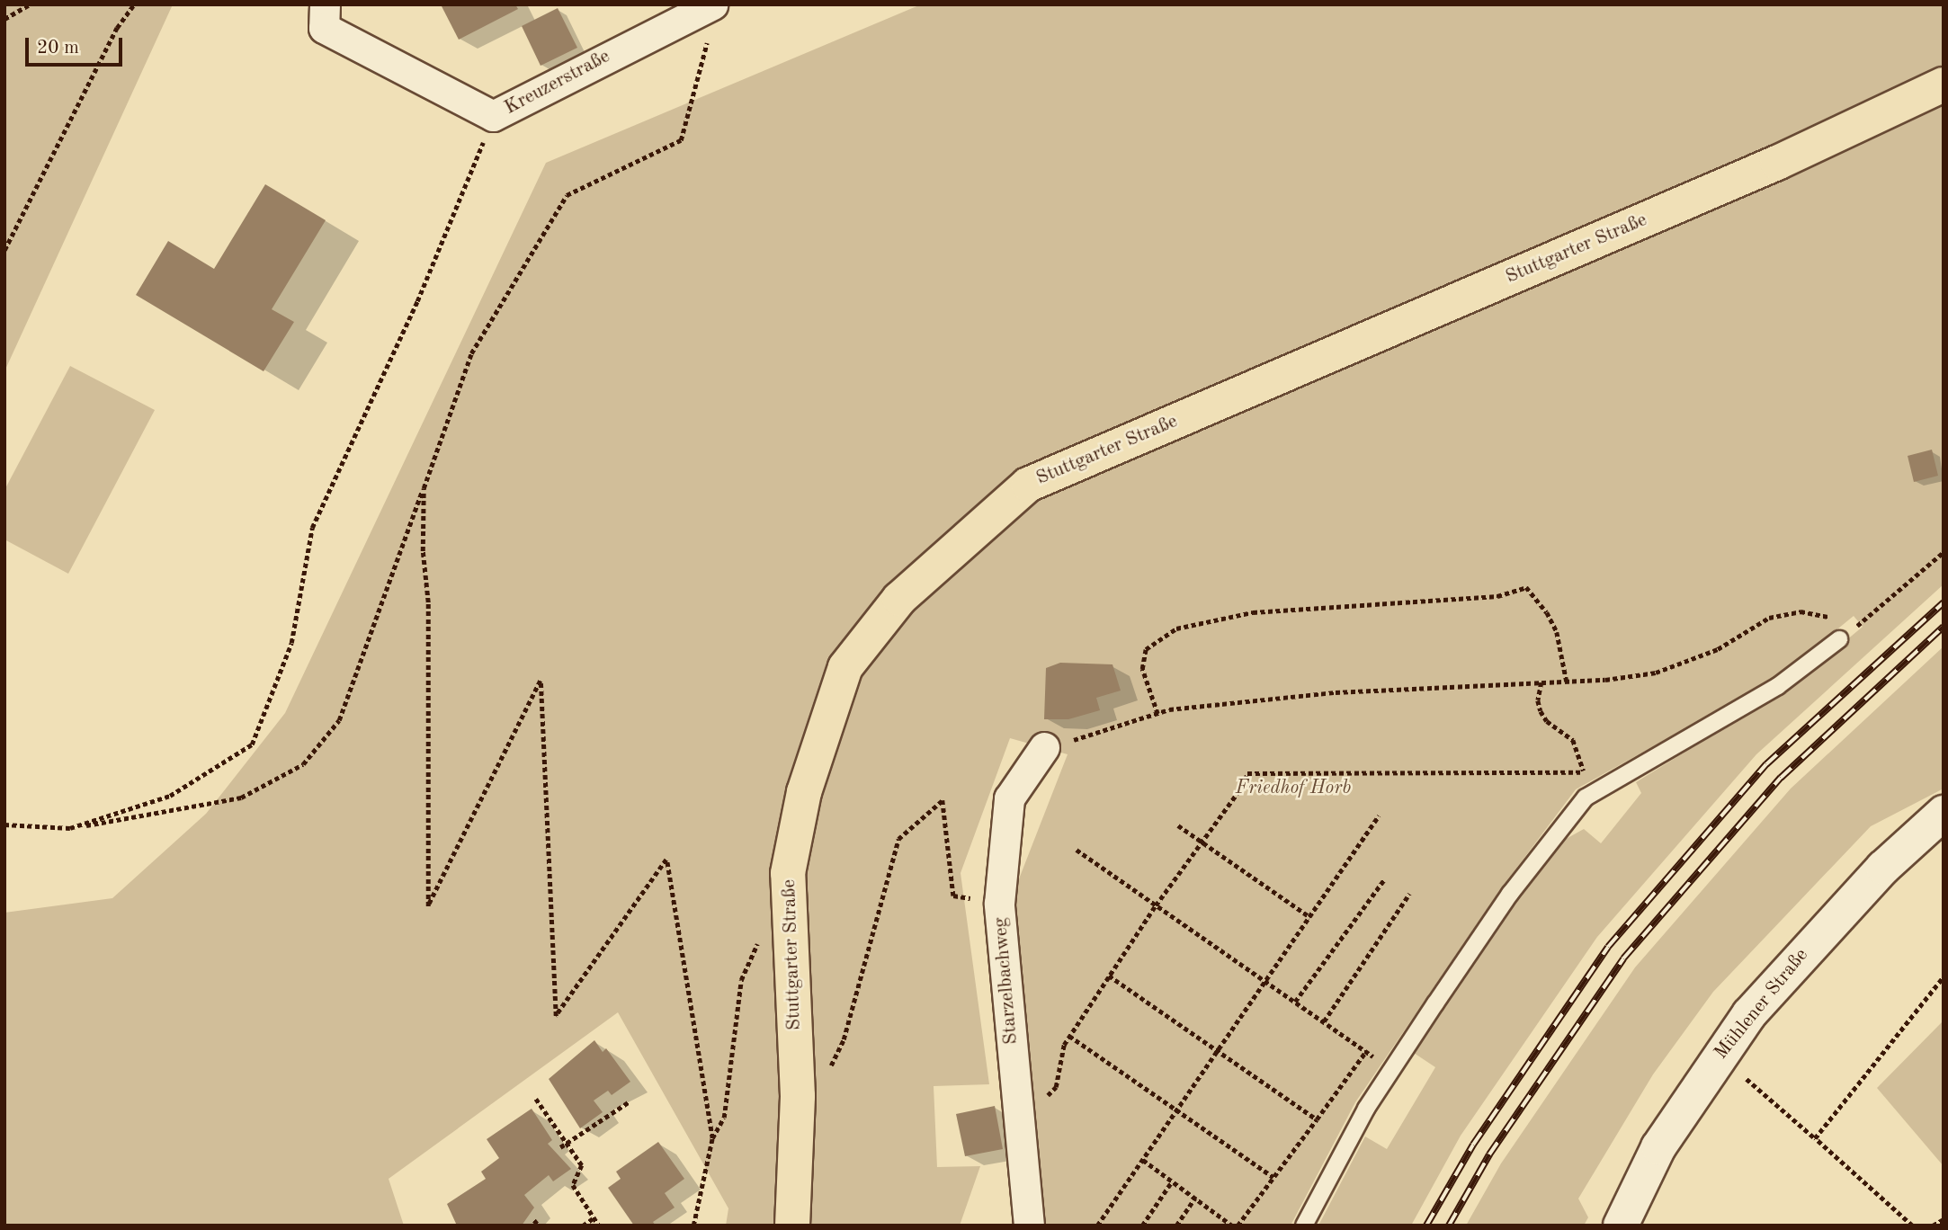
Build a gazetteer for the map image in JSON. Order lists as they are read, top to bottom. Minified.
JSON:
{"streets":{"main road":["Stuttgarter Straße","Mühlener Straße"],"street":["Kreuzerstraße","Starzelbachweg"]},"parks":["Friedhof Horb"],"scale_bar":"20 m"}
